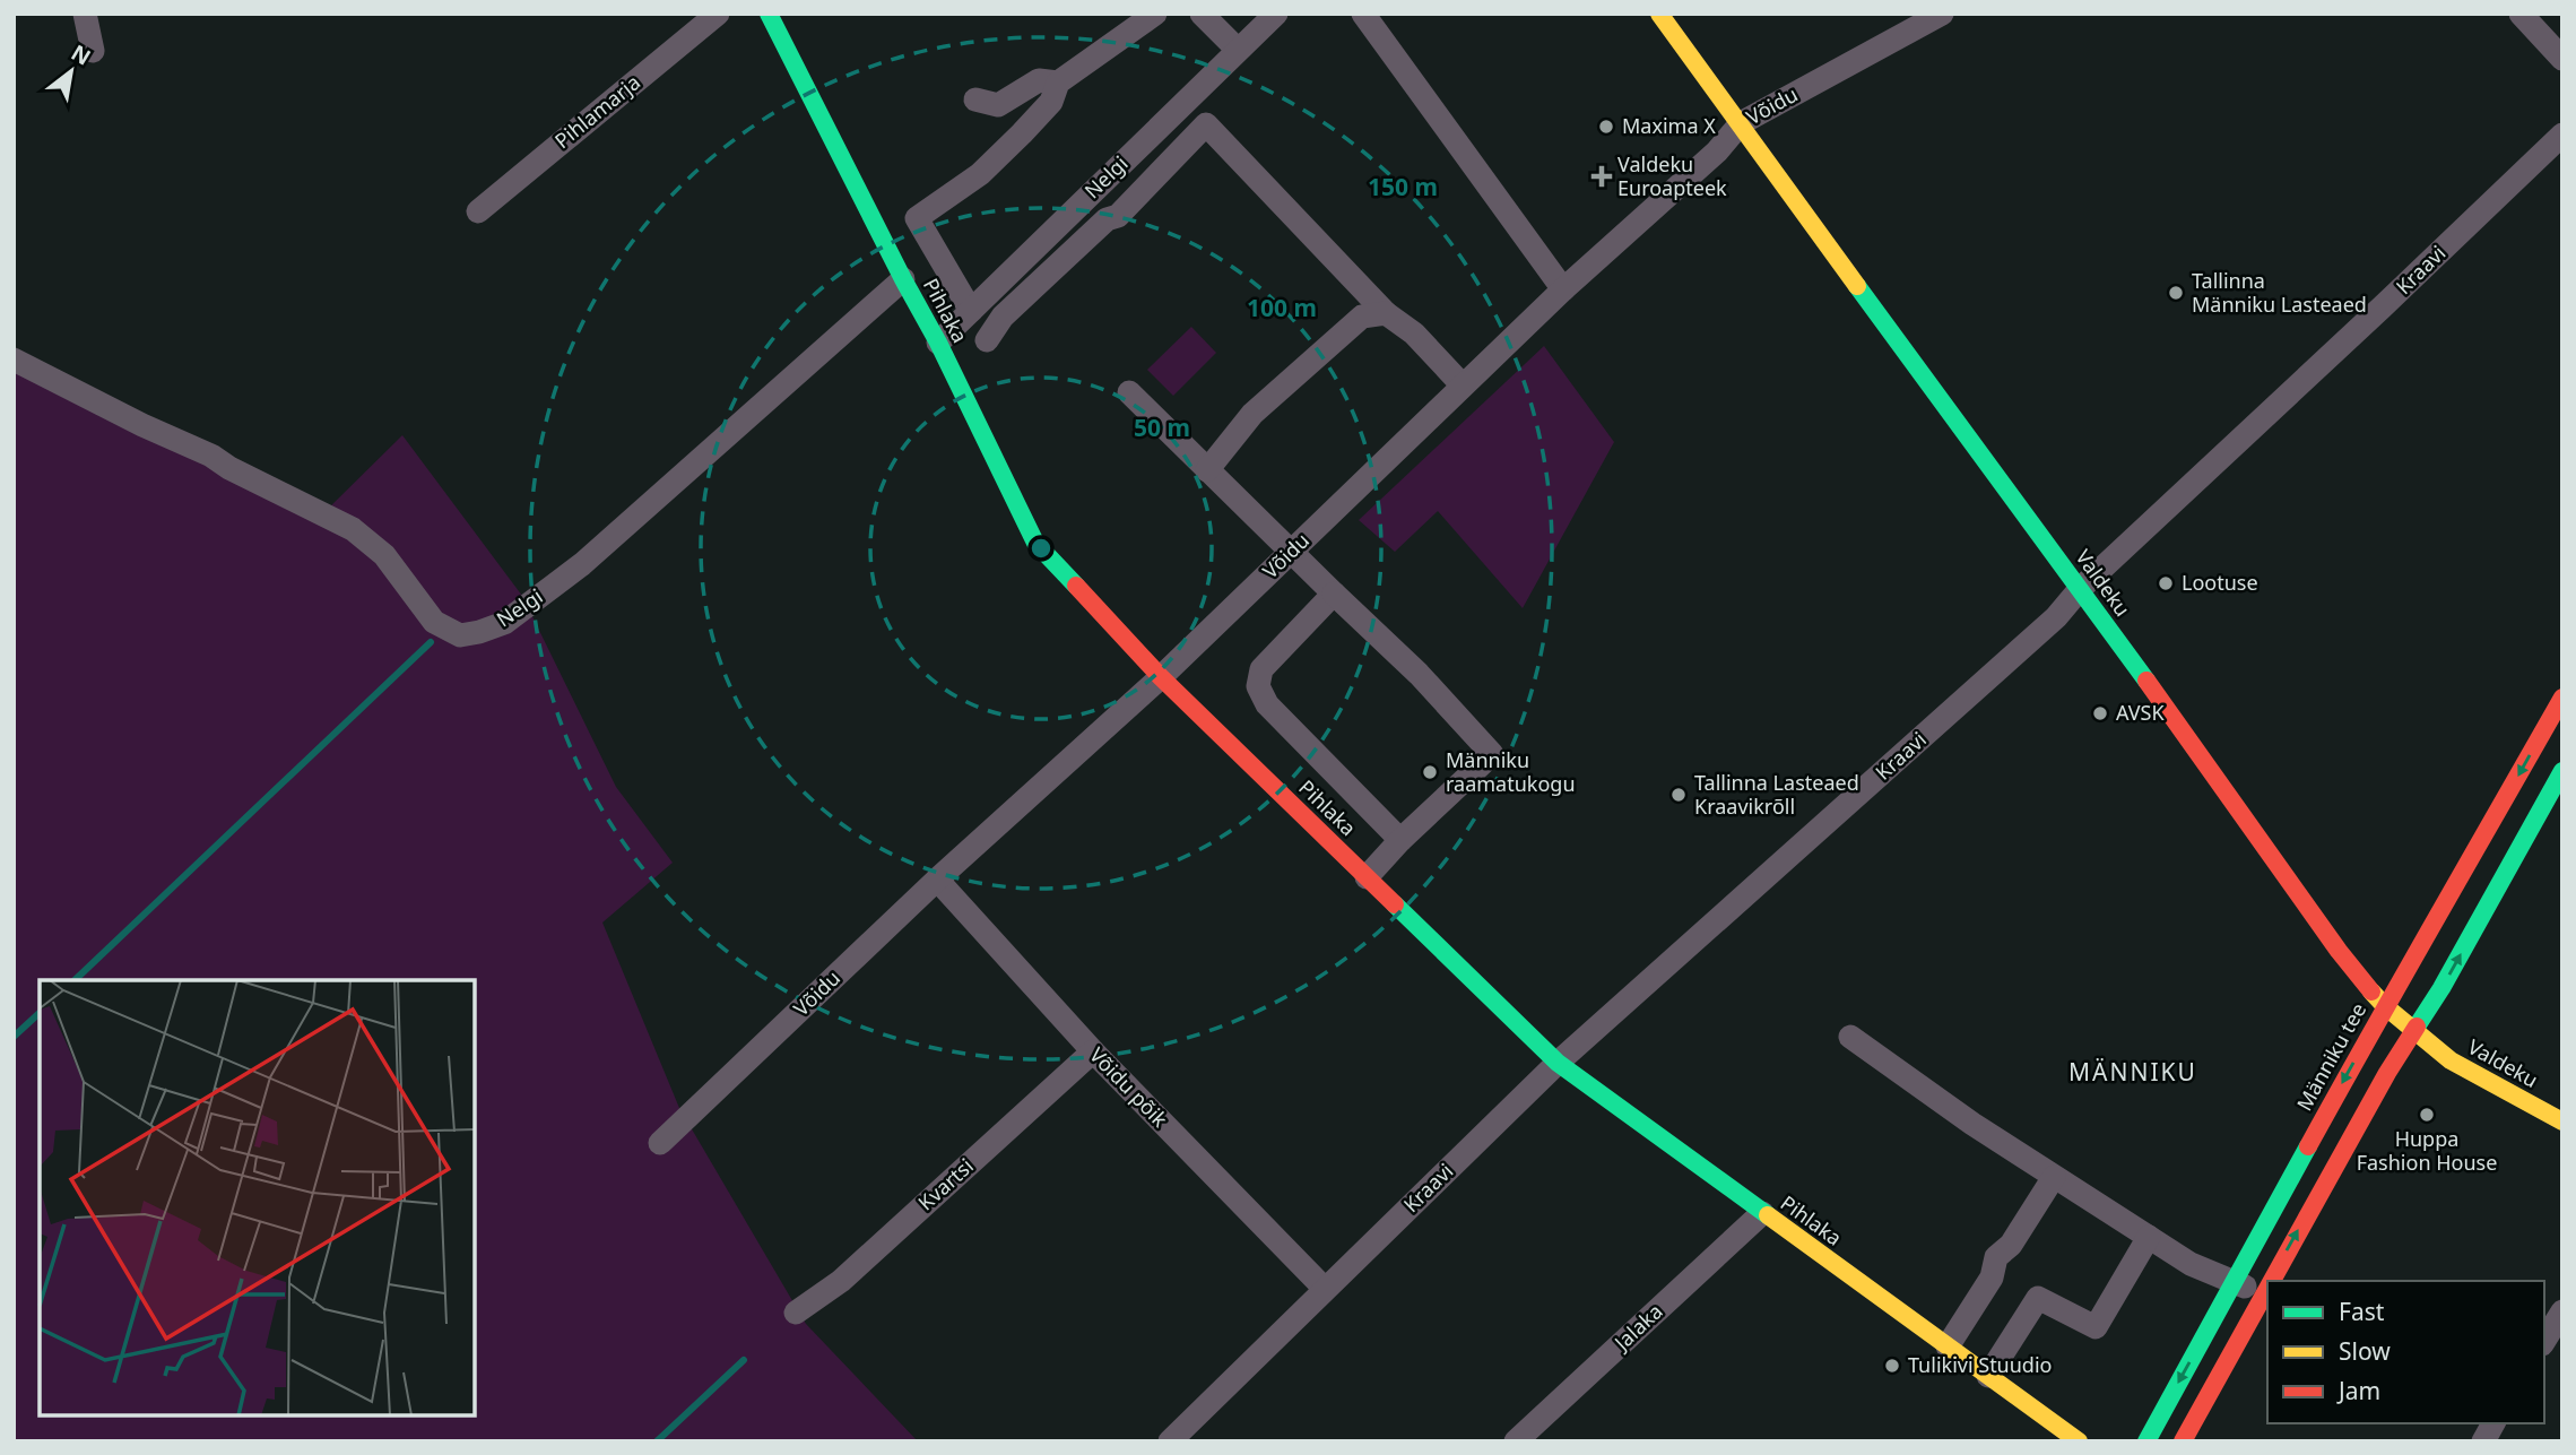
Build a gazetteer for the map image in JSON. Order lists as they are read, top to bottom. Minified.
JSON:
{"streets":{"street":["Võidu","Pihlamarja","Nelgi","Kraavi","Pihlaka","Valdeku","Männiku tee","Võidu põik","Kvartsi","Jalaka"]},"crossings":[["Võidu","Pihlaka"],["Võidu","Valdeku"],["Võidu","Võidu põik"],["Nelgi","Pihlaka"],["Kraavi","Pihlaka"],["Kraavi","Valdeku"],["Kraavi","Võidu põik"],["Pihlaka","Jalaka"],["Valdeku","Männiku tee"],["Võidu põik","Kvartsi"]],"districts":["MÄNNIKU"],"places":{"other":["Maxima X","Tallinna Männiku Lasteaed","Lootuse","AVSK","Männiku raamatukogu","Tallinna Lasteaed Kraavikrõll","Huppa Fashion House","Tulikivi Stuudio"],"health":["Valdeku Euroapteek"]},"legend":["Fast","Slow","Jam"],"north":"top right","rings":["150 m","100 m","50 m"]}
